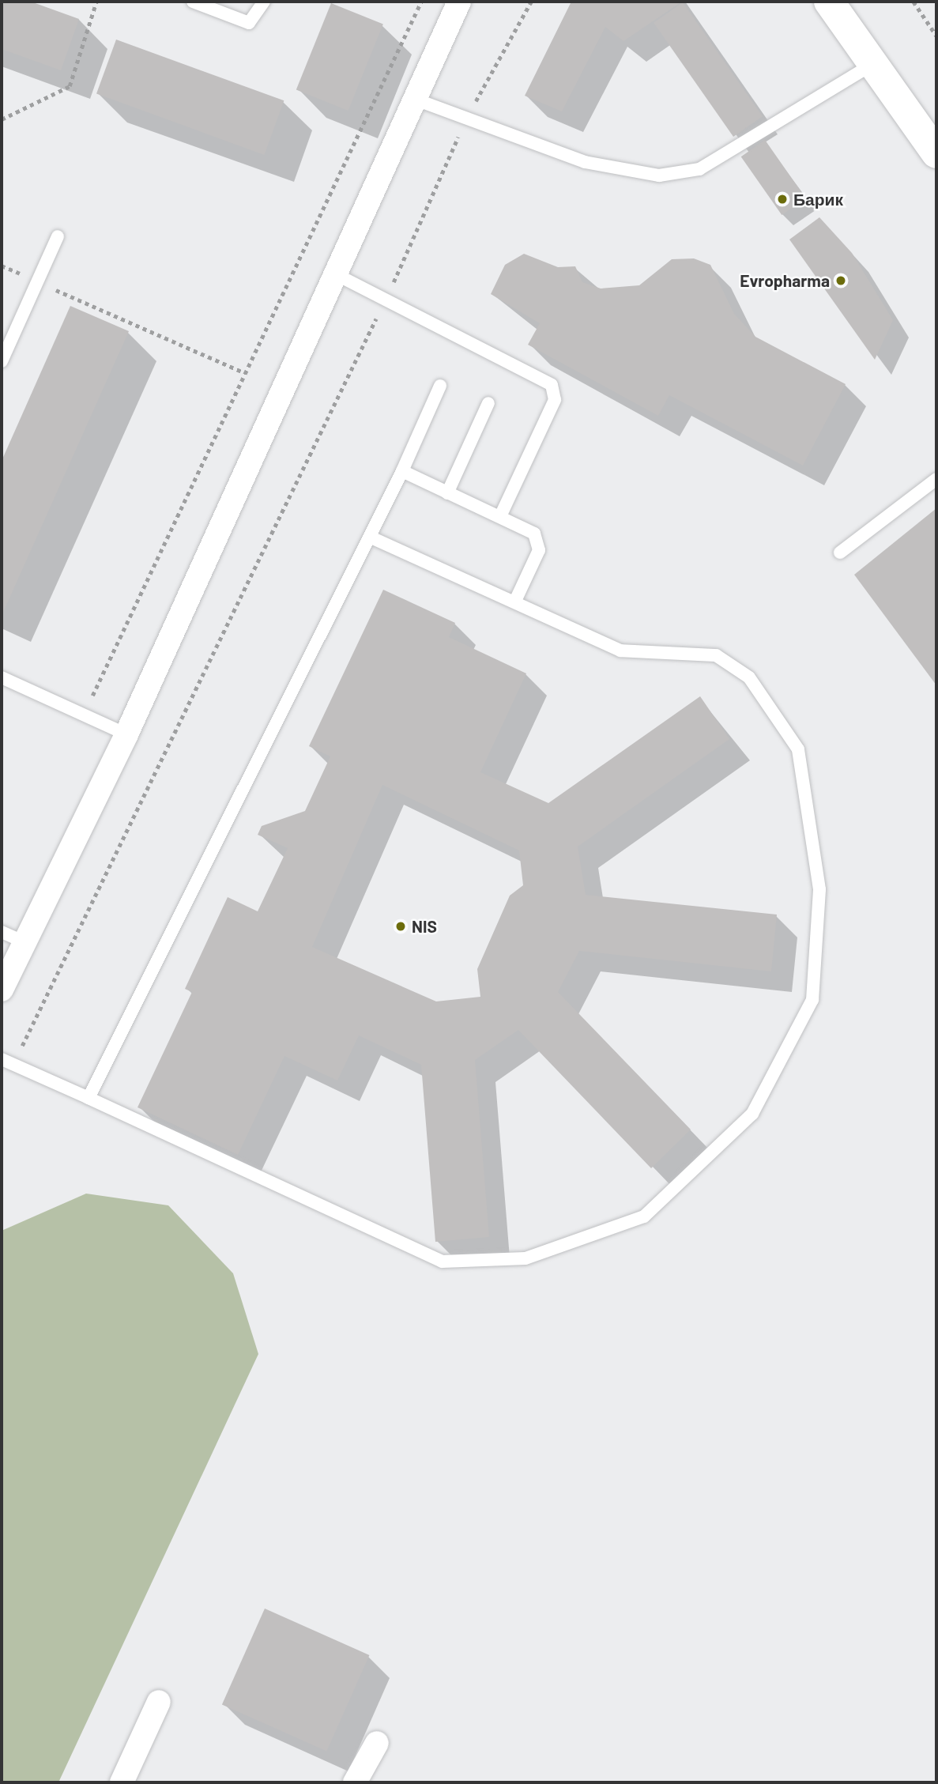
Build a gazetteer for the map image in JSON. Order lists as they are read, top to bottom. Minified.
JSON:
{"places":["Барик","Evropharma","NIS"]}
